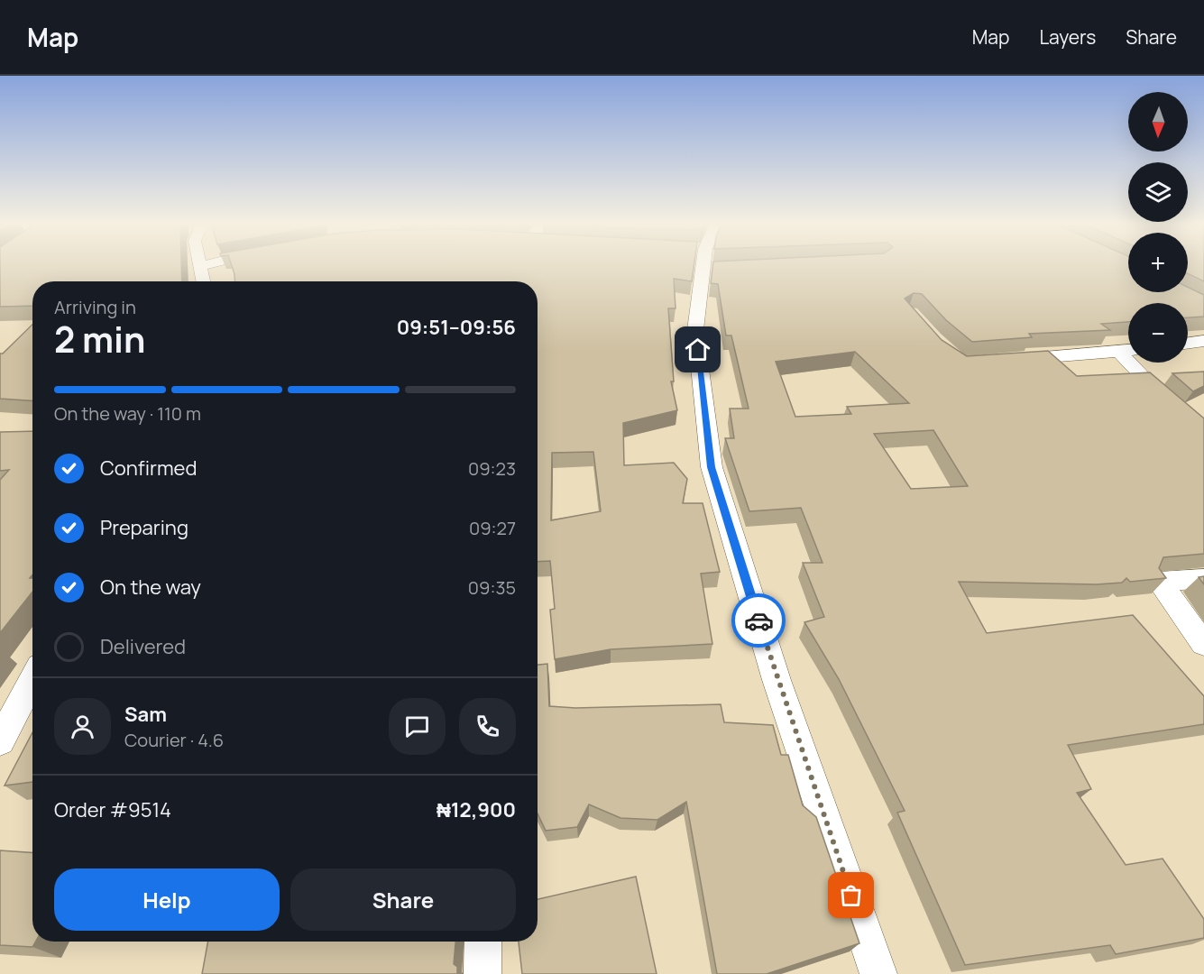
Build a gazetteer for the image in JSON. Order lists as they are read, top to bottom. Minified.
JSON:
{"north":"bottom","page":{"header":"Map","nav":["Map","Layers","Share"],"map_buttons":["+","−"],"heading":["2 min","Arriving in","09:51–09:56"],"panel":["Sam","Courier · 4.6","Order #9514","₦12,900"],"bar":"On the way · 110 m","list":[["Confirmed","09:23"],["Preparing","09:27"],["On the way","09:35"],"Delivered"],"buttons":["Help","Share"]}}
